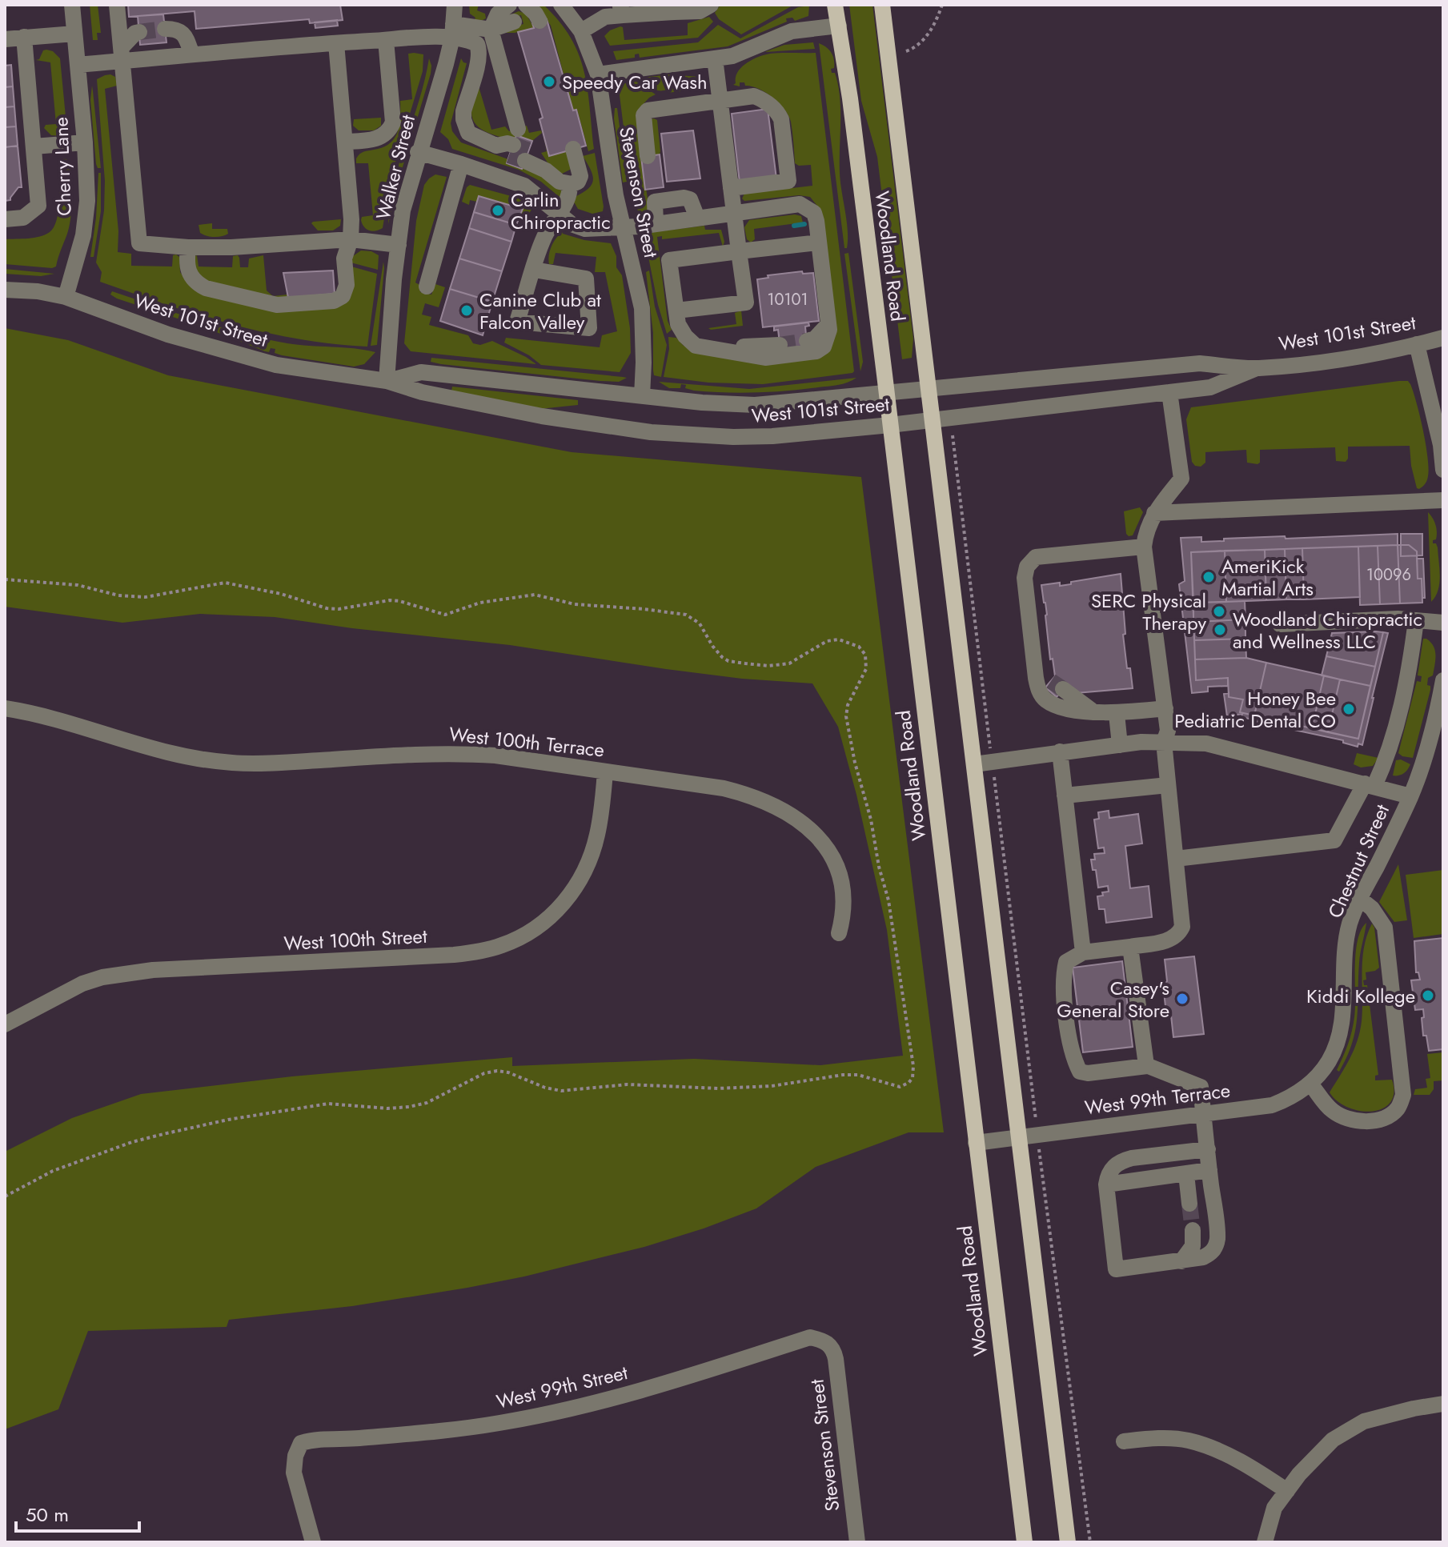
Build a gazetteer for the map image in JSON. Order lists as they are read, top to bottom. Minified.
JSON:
{"streets":{"main road":["Woodland Road"],"street":["Cherry Lane","Walker Street","Stevenson Street","West 101st Street","West 100th Terrace","Chestnut Street","West 100th Street","West 99th Terrace","West 99th Street"]},"crossings":[["Cherry Lane","West 101st Street"],["Walker Street","West 101st Street"],["Stevenson Street","West 101st Street"],["Stevenson Street","West 99th Street"],["Woodland Road","West 101st Street"],["Woodland Road","West 99th Terrace"],["West 100th Terrace","West 100th Street"],["Chestnut Street","West 99th Terrace"]],"places":["Speedy Car Wash","Carlin Chiropractic","Canine Club at Falcon Valley","AmeriKick Martial Arts","SERC Physical Therapy","Woodland Chiropractic and Wellness LLC","Honey Bee Pediatric Dental CO","Kiddi Kollege","Casey's General Store"],"house_numbers":["10101","10096"],"scale_bar":"50 m"}
